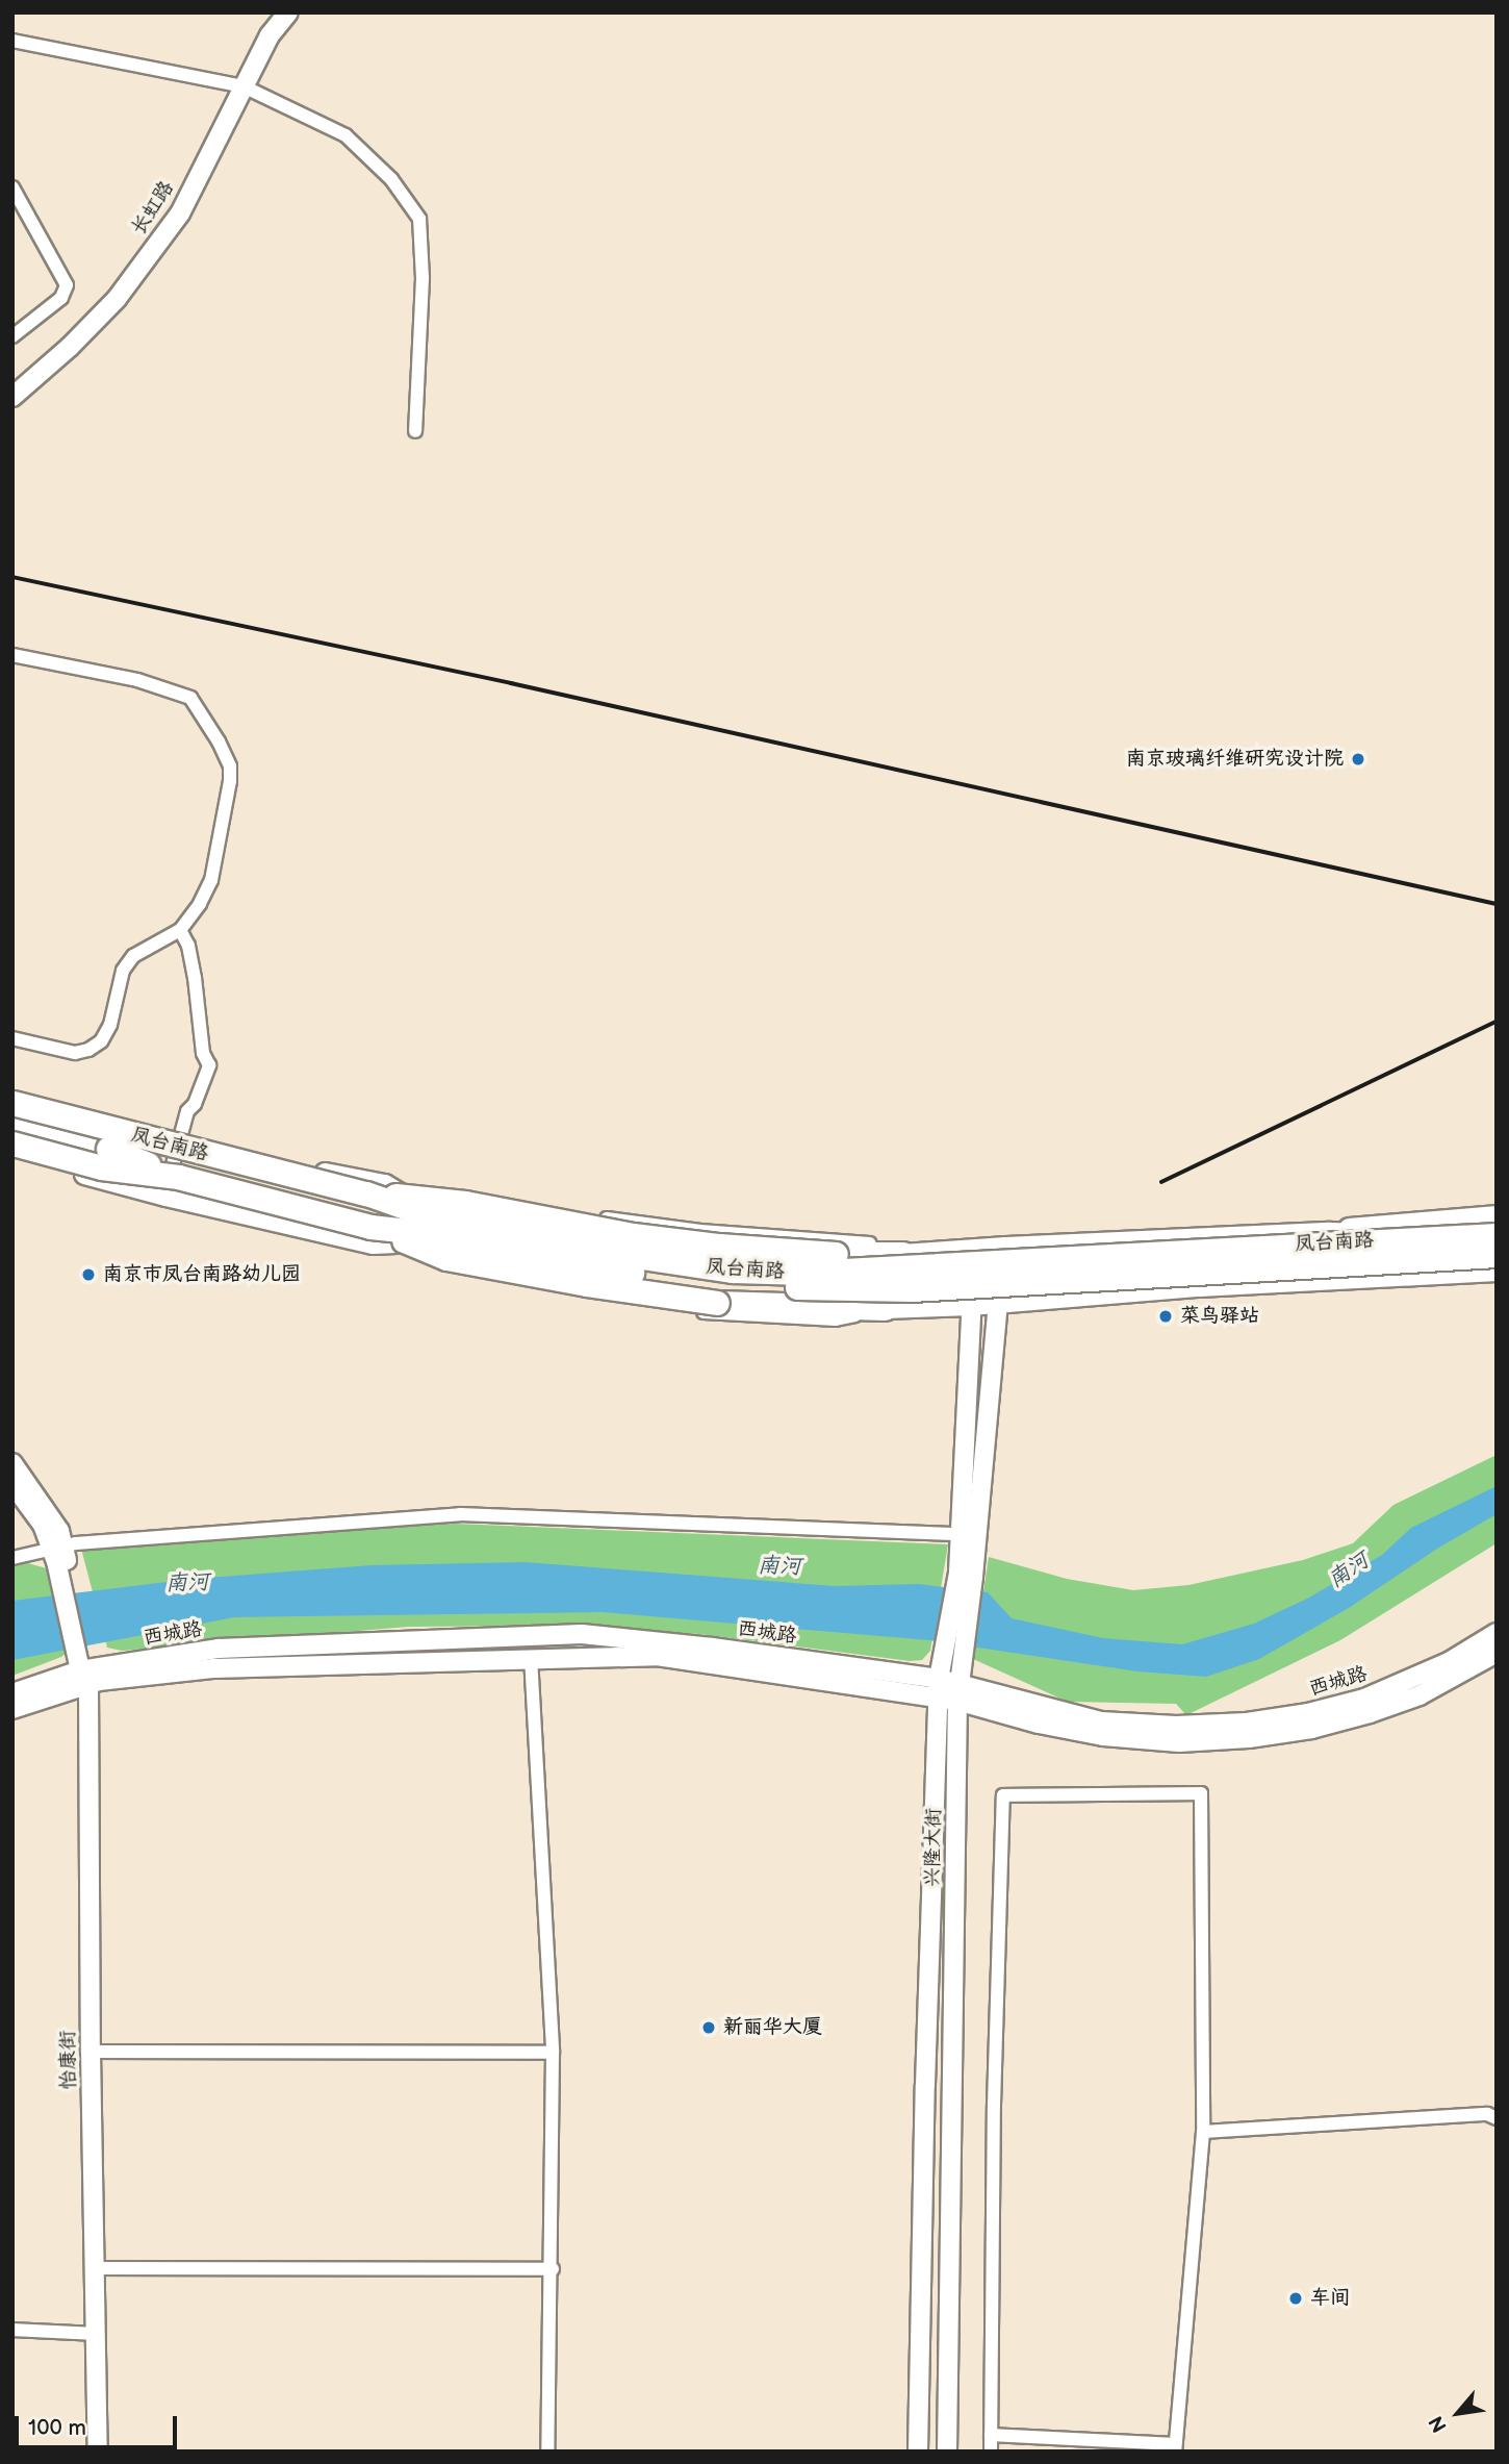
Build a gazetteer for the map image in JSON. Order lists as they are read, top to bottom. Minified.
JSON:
{"streets":{"highway":["凤台南路"],"main road":["长虹路","西城路","兴隆大街","怡康街"]},"crossings":[["凤台南路","兴隆大街"],["西城路","兴隆大街"],["西城路","怡康街"]],"water":["南河"],"places":["南京玻璃纤维研究设计院","南京市凤台南路幼儿园","菜鸟驿站","新丽华大厦","车间"],"scale_bar":"100 m","north":"bottom left"}
